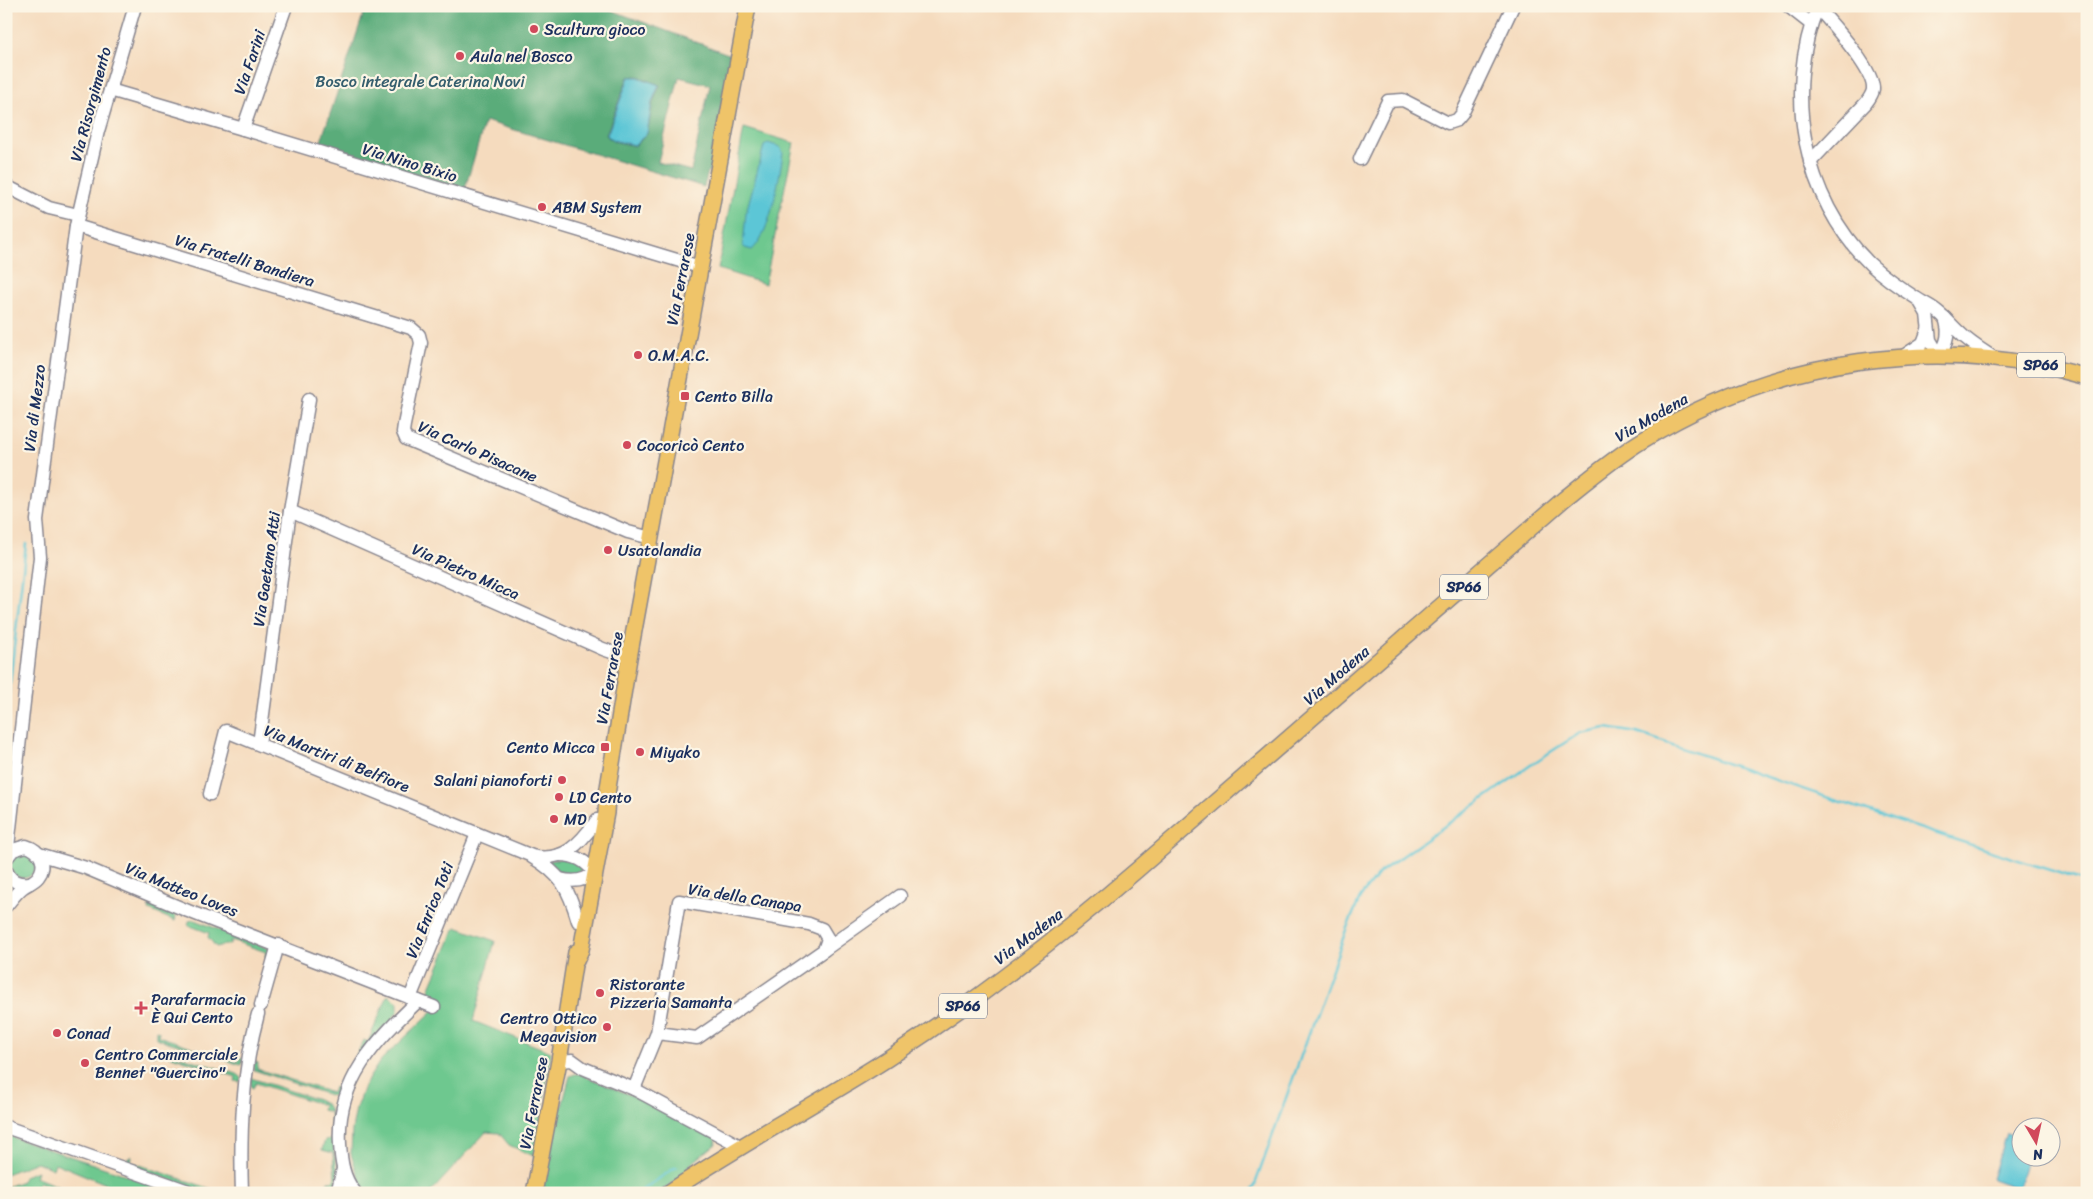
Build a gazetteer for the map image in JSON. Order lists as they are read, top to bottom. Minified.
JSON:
{"streets":{"main road":["Via Ferrarese","SP66","Via Modena"],"street":["Via Farini","Via Risorgimento","Via Nino Bixio","Via Fratelli Bandiera","Via di Mezzo","Via Carlo Pisacane","Via Gaetano Atti","Via Pietro Micca","Via Martiri di Belfiore","Via Matteo Loves","Via della Canapa","Via Enrico Toti"]},"crossings":[["Via Farini","Via Nino Bixio"],["Via Risorgimento","Via Nino Bixio"],["Via Risorgimento","Via Fratelli Bandiera"],["Via Risorgimento","Via di Mezzo"],["Via Nino Bixio","Via Ferrarese"],["Via Fratelli Bandiera","Via di Mezzo"],["Via Fratelli Bandiera","Via Carlo Pisacane"],["Via Ferrarese","Via Carlo Pisacane"],["Via Ferrarese","Via Pietro Micca"],["Via Ferrarese","Via Martiri di Belfiore"],["Via di Mezzo","Via Matteo Loves"],["Via Gaetano Atti","Via Pietro Micca"],["Via Gaetano Atti","Via Martiri di Belfiore"],["Via Martiri di Belfiore","Via Enrico Toti"],["Via Matteo Loves","Via Enrico Toti"]],"parks":["Bosco integrale Caterina Novi"],"places":{"other":["Scultura gioco","Aula nel Bosco","ABM System","O.M.A.C.","Cocoricò Cento","Usatolandia","Miyako","Salani pianoforti","LD Cento","MD","Ristorante Pizzeria Samanta","Centro Ottico Megavision","Conad","Centro Commerciale Bennet \"Guercino\""],"transit":["Cento Billa","Cento Micca"],"health":["Parafarmacia È Qui Cento"]},"north":"bottom"}
